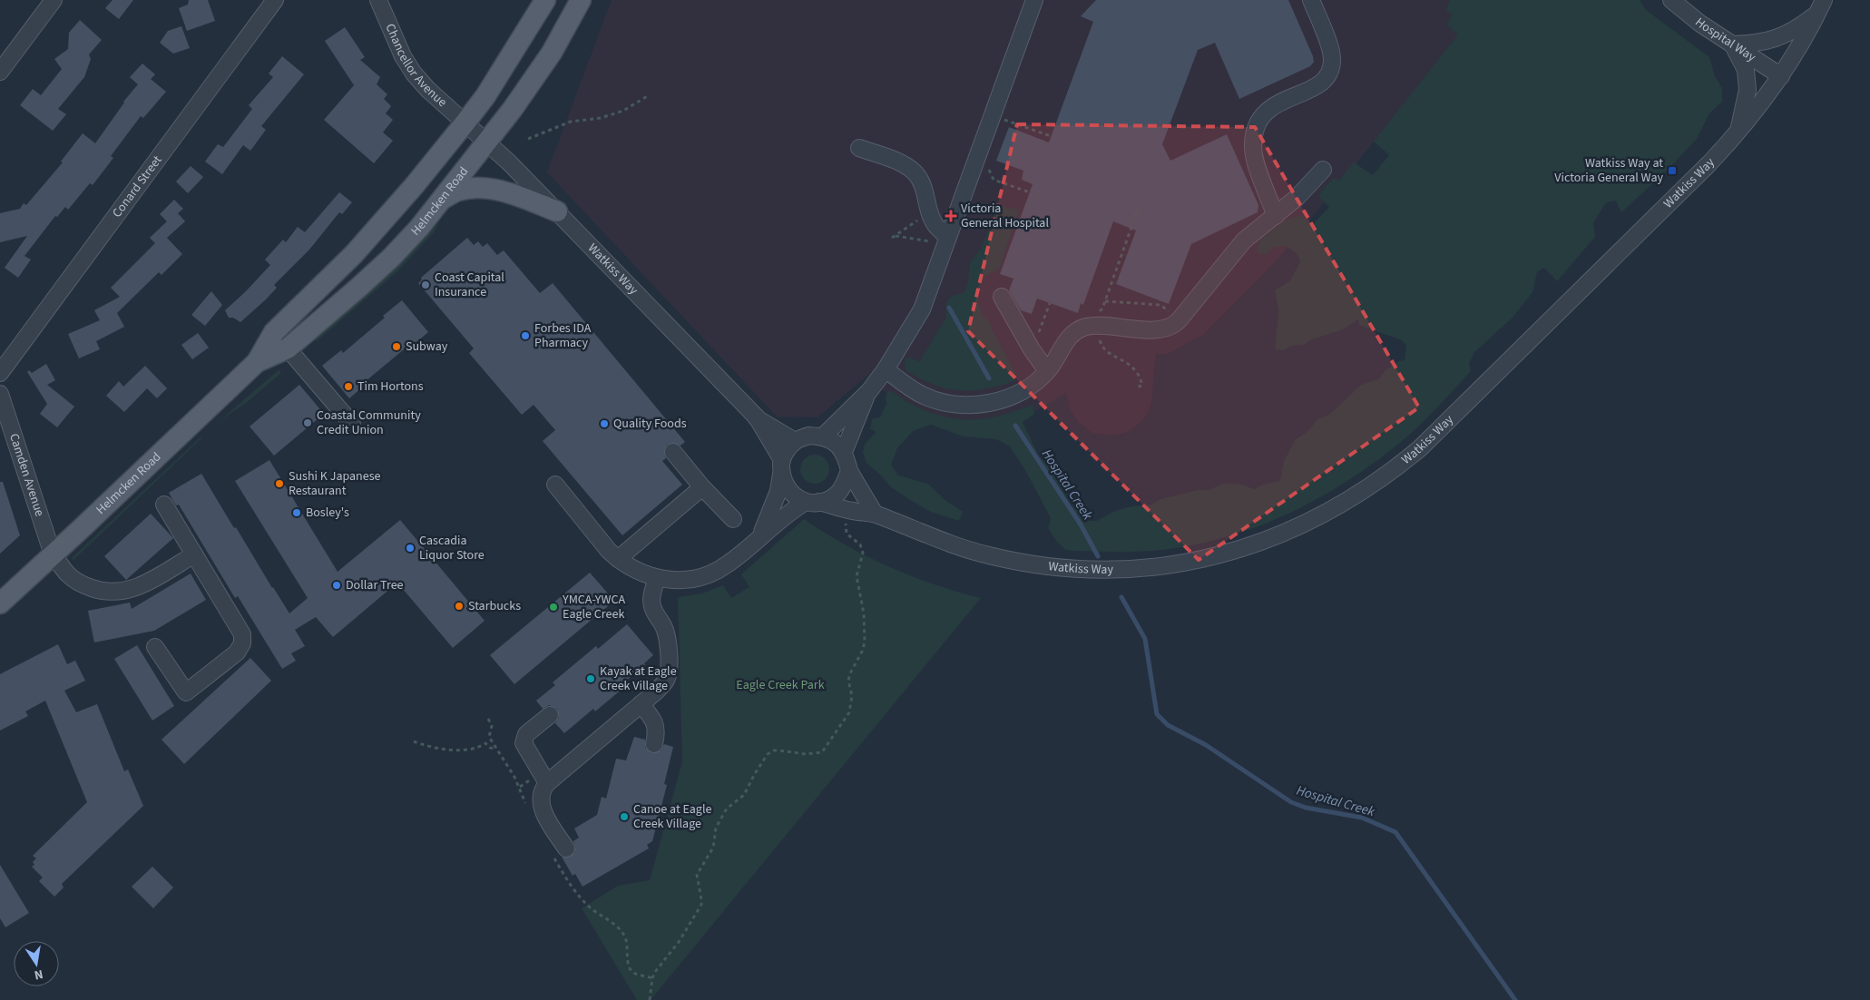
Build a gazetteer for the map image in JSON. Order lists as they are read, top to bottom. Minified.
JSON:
{"streets":{"main road":["Helmcken Road"],"street":["Hospital Way","Chancellor Avenue","Watkiss Way","Conard Street","Camden Avenue"]},"crossings":[["Hospital Way","Watkiss Way"],["Chancellor Avenue","Watkiss Way"],["Chancellor Avenue","Helmcken Road"],["Watkiss Way","Helmcken Road"],["Helmcken Road","Camden Avenue"]],"water":["Hospital Creek"],"parks":["Eagle Creek Park"],"places":{"transit":["Watkiss Way at Victoria General Way"],"health":["Victoria General Hospital"],"other":["Coast Capital Insurance","Forbes IDA Pharmacy","Subway","Tim Hortons","Coastal Community Credit Union","Quality Foods","Sushi K Japanese Restaurant","Bosley's","Cascadia Liquor Store","Dollar Tree","Starbucks","YMCA-YWCA Eagle Creek","Kayak at Eagle Creek Village","Canoe at Eagle Creek Village"]},"north":"bottom"}
